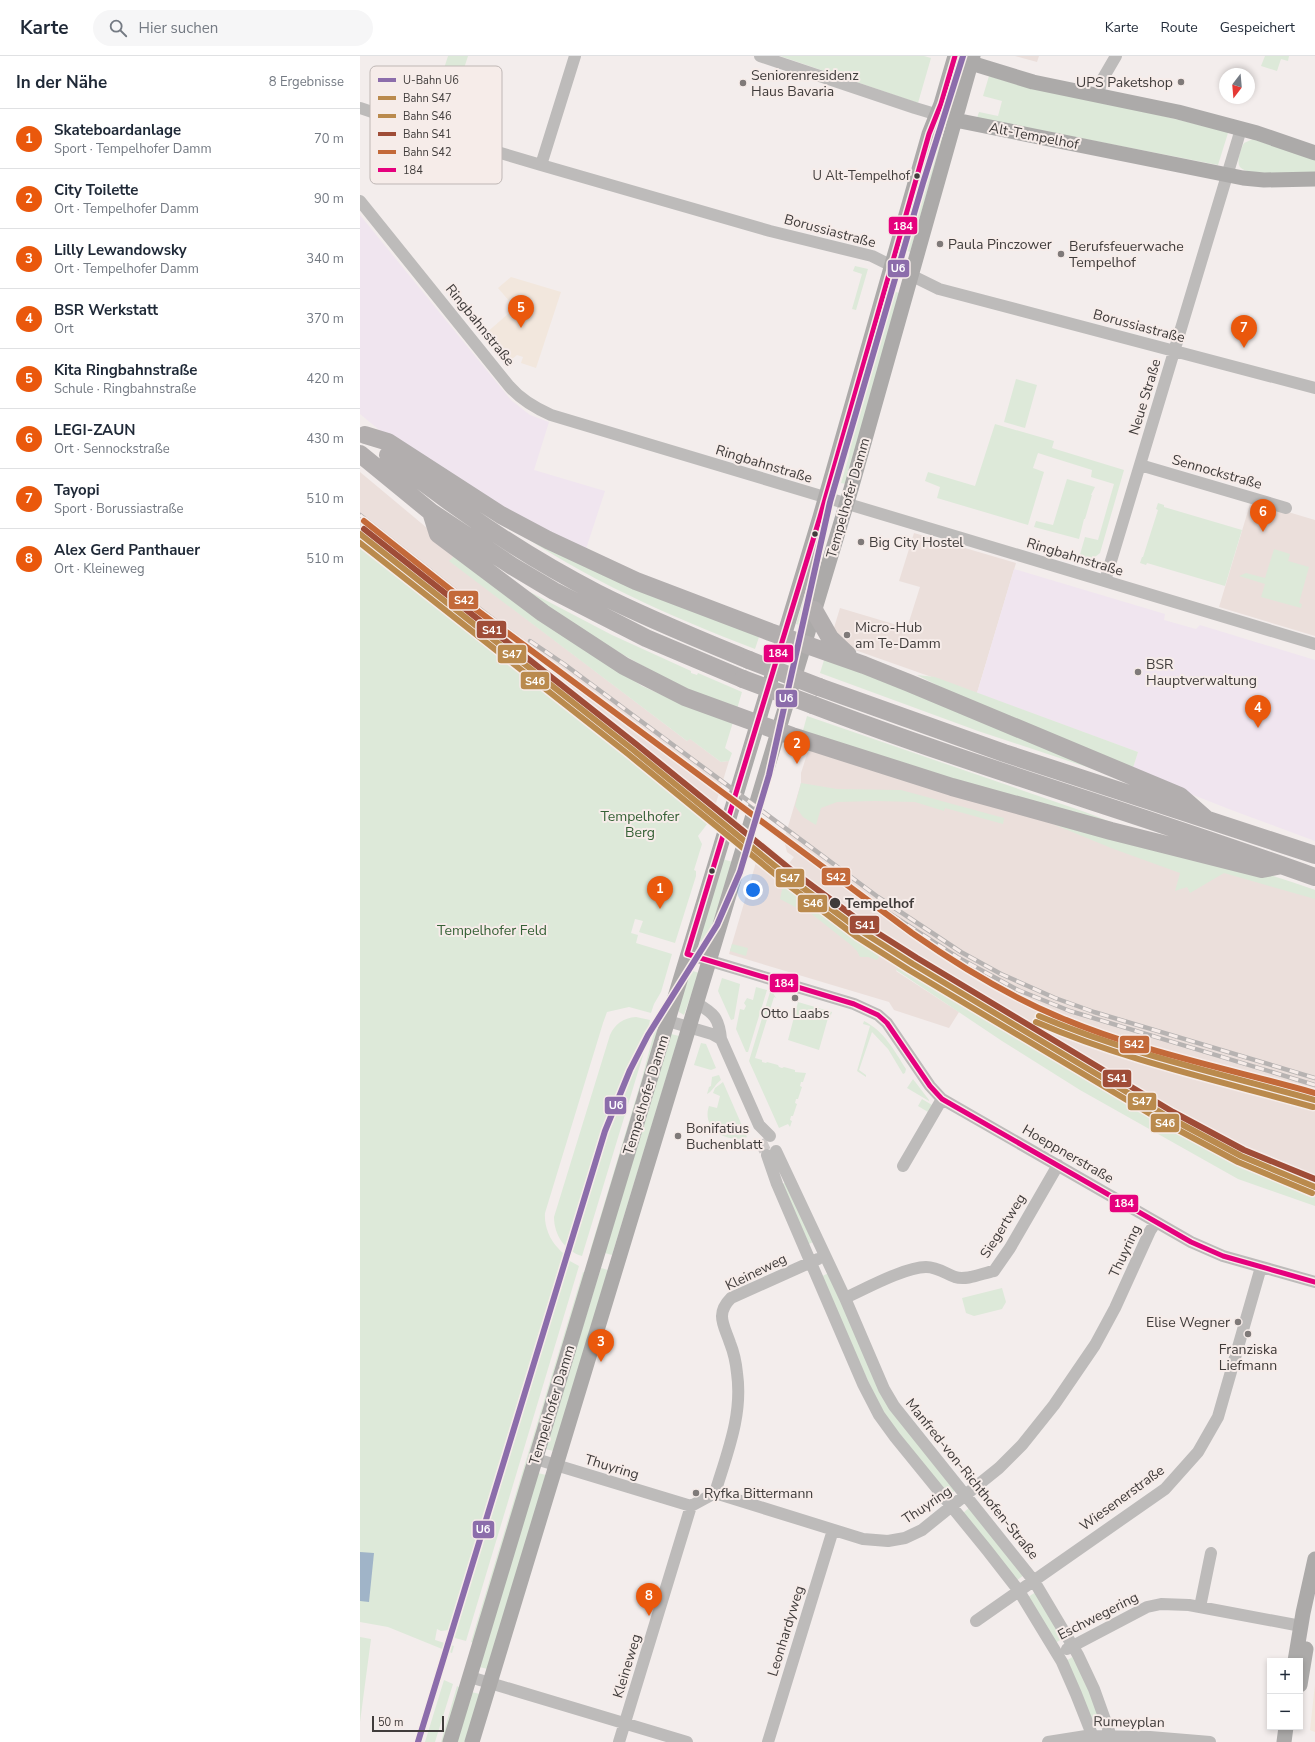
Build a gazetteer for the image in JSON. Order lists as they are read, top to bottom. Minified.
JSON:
{"streets":{"main road":["Alt-Tempelhof","Tempelhofer Damm"],"street":["Borussiastraße","Ringbahnstraße","Neue Straße","Sennockstraße","Hoeppnerstraße","Siegertweg","Thuyring","Kleineweg","Manfred-von-Richthofen-Straße","Wiesenerstraße","Eschwegering","Leonhardyweg","Rumeyplan"]},"crossings":[["Alt-Tempelhof","Neue Straße"],["Alt-Tempelhof","Tempelhofer Damm"],["Borussiastraße","Neue Straße"],["Borussiastraße","Tempelhofer Damm"],["Ringbahnstraße","Neue Straße"],["Ringbahnstraße","Tempelhofer Damm"],["Neue Straße","Sennockstraße"],["Tempelhofer Damm","Hoeppnerstraße"],["Tempelhofer Damm","Thuyring"],["Hoeppnerstraße","Siegertweg"],["Hoeppnerstraße","Thuyring"],["Hoeppnerstraße","Wiesenerstraße"],["Siegertweg","Manfred-von-Richthofen-Straße"],["Thuyring","Kleineweg"],["Thuyring","Manfred-von-Richthofen-Straße"],["Thuyring","Leonhardyweg"],["Kleineweg","Manfred-von-Richthofen-Straße"],["Manfred-von-Richthofen-Straße","Wiesenerstraße"],["Manfred-von-Richthofen-Straße","Eschwegering"],["Manfred-von-Richthofen-Straße","Rumeyplan"]],"parks":["Tempelhofer Berg","Tempelhofer Feld"],"places":["UPS Paketshop","Seniorenresidenz Haus Bavaria","U Alt-Tempelhof","Paula Pinczower","Berufsfeuerwache Tempelhof","Big City Hostel","Micro-Hub am Te-Damm","BSR Hauptverwaltung","Tempelhof","Otto Laabs","Bonifatius Buchenblatt","Elise Wegner","Franziska Liefmann","Ryfka Bittermann"],"lines":["metro line U6","transit line 184","rail line S42","rail line S41","rail line S47","rail line S46"],"legend":["U-Bahn U6","Bahn S47","Bahn S46","Bahn S41","Bahn S42","184"],"scale_bar":"50 m","north":"bottom","page":{"header":"Karte","search":"Hier suchen","nav":["Karte","Route","Gespeichert"],"heading":["In der Nähe","8 Ergebnisse"],"list":[{"mark":"1","name":"Skateboardanlage","note":"Sport · Tempelhofer Damm","value":"70 m"},{"mark":"2","name":"City Toilette","note":"Ort · Tempelhofer Damm","value":"90 m"},{"mark":"3","name":"Lilly Lewandowsky","note":"Ort · Tempelhofer Damm","value":"340 m"},{"mark":"4","name":"BSR Werkstatt","note":"Ort","value":"370 m"},{"mark":"5","name":"Kita Ringbahnstraße","note":"Schule · Ringbahnstraße","value":"420 m"},{"mark":"6","name":"LEGI-ZAUN","note":"Ort · Sennockstraße","value":"430 m"},{"mark":"7","name":"Tayopi","note":"Sport · Borussiastraße","value":"510 m"},{"mark":"8","name":"Alex Gerd Panthauer","note":"Ort · Kleineweg","value":"510 m"}],"pins":["5","7","6","4","2","1","3","8"],"map_buttons":["+","−"],"scale":"50 m"}}
